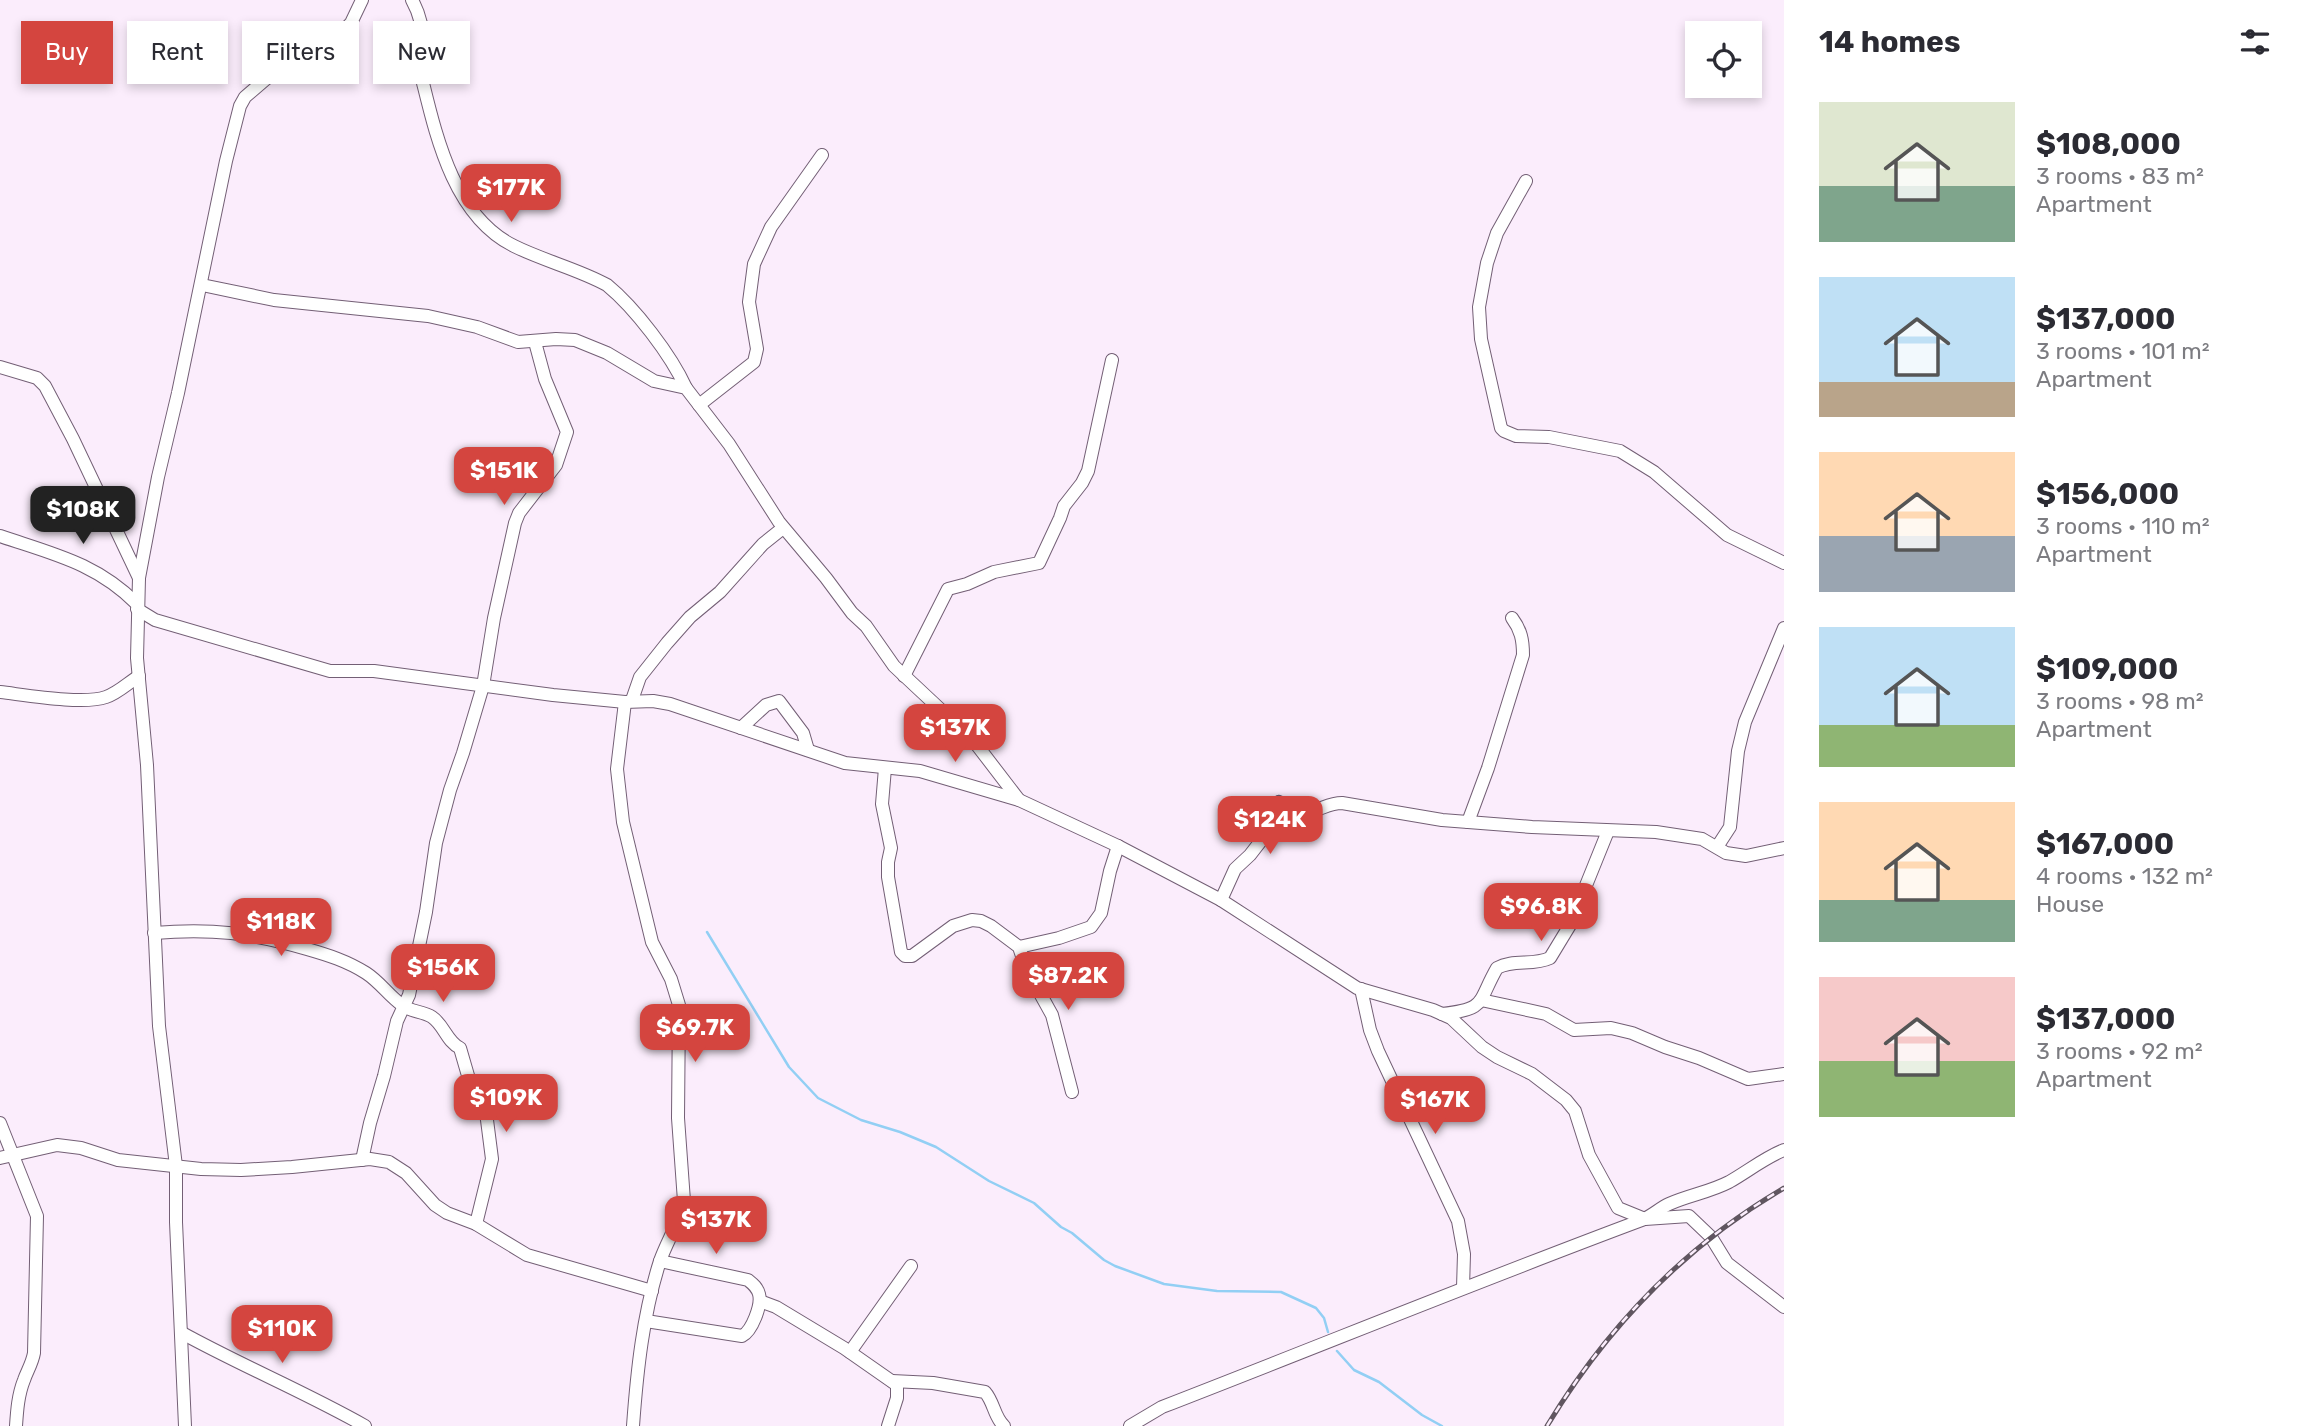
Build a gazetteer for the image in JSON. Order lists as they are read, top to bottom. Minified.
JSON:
{"page":{"heading":"14 homes","chip":["Buy","Rent","Filters","New"],"list":[{"name":"$108,000","note":"3 rooms · 83 m² · Apartment"},{"name":"$137,000","note":"3 rooms · 101 m² · Apartment"},{"name":"$156,000","note":"3 rooms · 110 m² · Apartment"},{"name":"$109,000","note":"3 rooms · 98 m² · Apartment"},{"name":"$167,000","note":"4 rooms · 132 m² · House"},{"name":"$137,000","note":"3 rooms · 92 m² · Apartment"}],"price":["$177K","$151K","$108K","$137K","$124K","$96.8K","$118K","$156K","$87.2K","$69.7K","$109K","$167K","$137K","$110K"]}}
